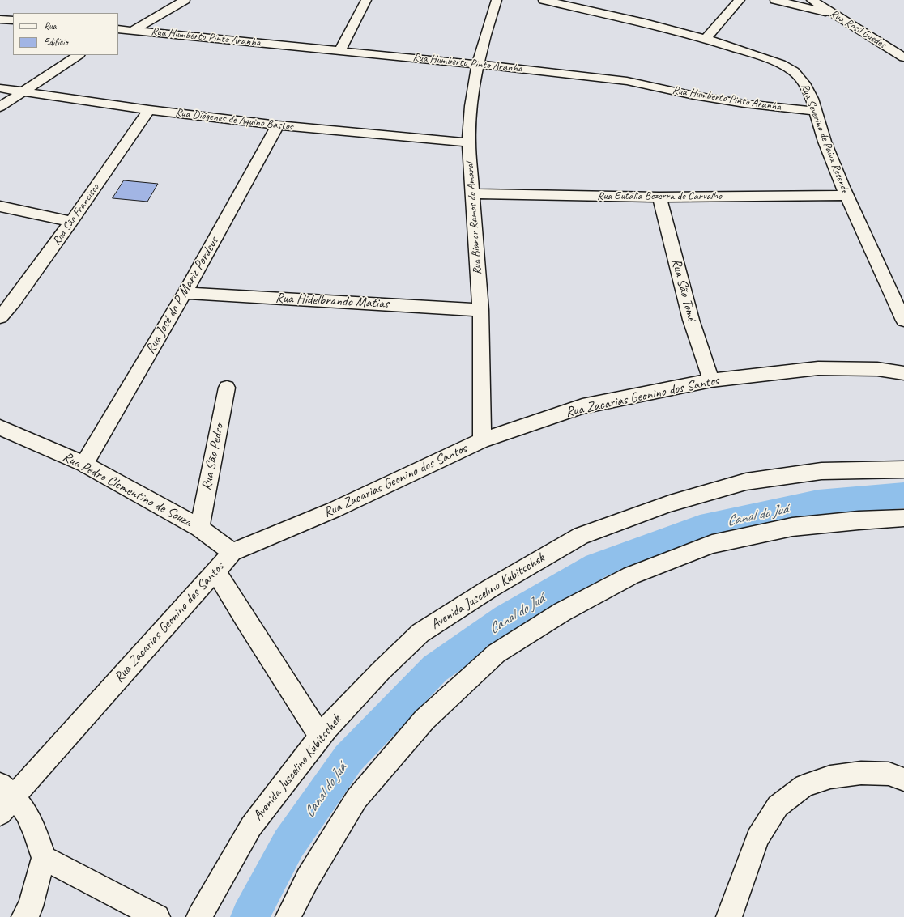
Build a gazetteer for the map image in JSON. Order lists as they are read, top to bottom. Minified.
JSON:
{"streets":{"street":["Rua Rosil Guedes","Rua Humberto Pinto Aranha","Rua Diógenes de Aquino Bastos","Rua Severino de Paiva Resende","Rua Eutália Bezerra de Carvalho","Rua São Francisco","Rua Bianor Ramos do Amaral","Rua São Tomé","Rua José do P Mariz Pordeus","Rua Hidelbrando Matias","Rua Zacarias Geonino dos Santos","Rua São Pedro","Rua Pedro Clementino de Souza","Avenida Juscelino Kubitschek"]},"crossings":[["Rua Humberto Pinto Aranha","Rua Severino de Paiva Resende"],["Rua Humberto Pinto Aranha","Rua Bianor Ramos do Amaral"],["Rua Diógenes de Aquino Bastos","Rua São Francisco"],["Rua Diógenes de Aquino Bastos","Rua Bianor Ramos do Amaral"],["Rua Diógenes de Aquino Bastos","Rua José do P Mariz Pordeus"],["Rua Severino de Paiva Resende","Rua Eutália Bezerra de Carvalho"],["Rua Eutália Bezerra de Carvalho","Rua Bianor Ramos do Amaral"],["Rua Eutália Bezerra de Carvalho","Rua São Tomé"],["Rua Bianor Ramos do Amaral","Rua Hidelbrando Matias"],["Rua Bianor Ramos do Amaral","Rua Zacarias Geonino dos Santos"],["Rua São Tomé","Rua Zacarias Geonino dos Santos"],["Rua José do P Mariz Pordeus","Rua Hidelbrando Matias"],["Rua José do P Mariz Pordeus","Rua Pedro Clementino de Souza"],["Rua Zacarias Geonino dos Santos","Rua Pedro Clementino de Souza"],["Rua São Pedro","Rua Pedro Clementino de Souza"]],"water":["Canal do Juá"],"legend":["Rua","Edifício"]}
